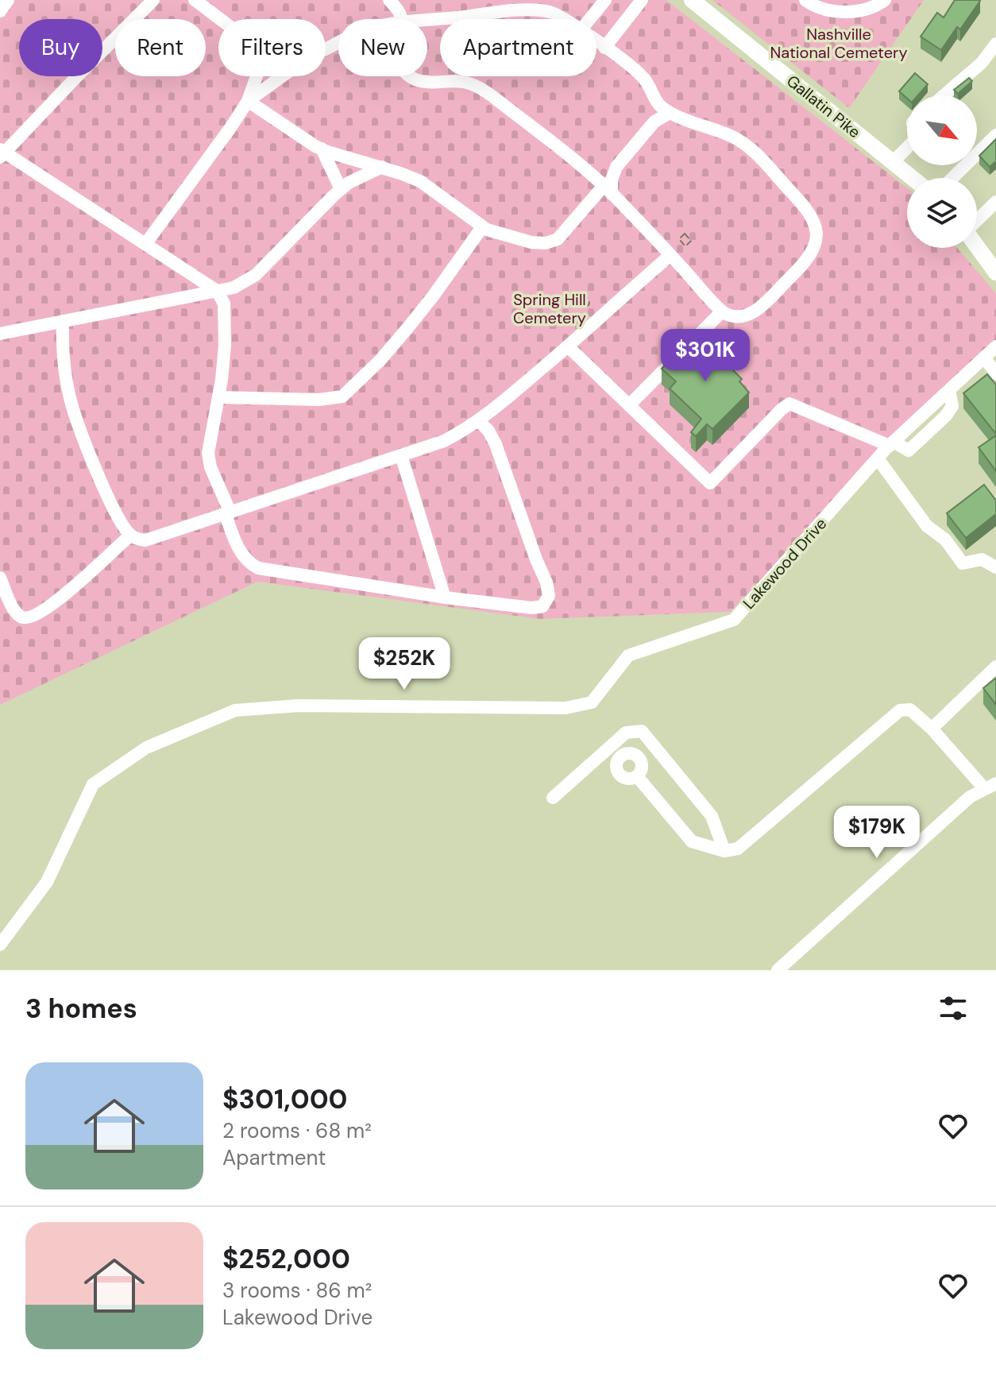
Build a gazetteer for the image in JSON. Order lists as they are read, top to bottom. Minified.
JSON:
{"streets":{"main road":["Gallatin Pike"],"street":["Lakewood Drive"]},"parks":["Nashville National Cemetery","Spring Hill Cemetery"],"north":"bottom right","page":{"chip":["Buy","Rent","Filters","New","Apartment"],"price":["$301K","$252K","$179K"],"heading":"3 homes","list":[{"name":"$301,000","note":"2 rooms · 68 m² · Apartment"},{"name":"$252,000","note":"3 rooms · 86 m² · Lakewood Drive"}]}}
